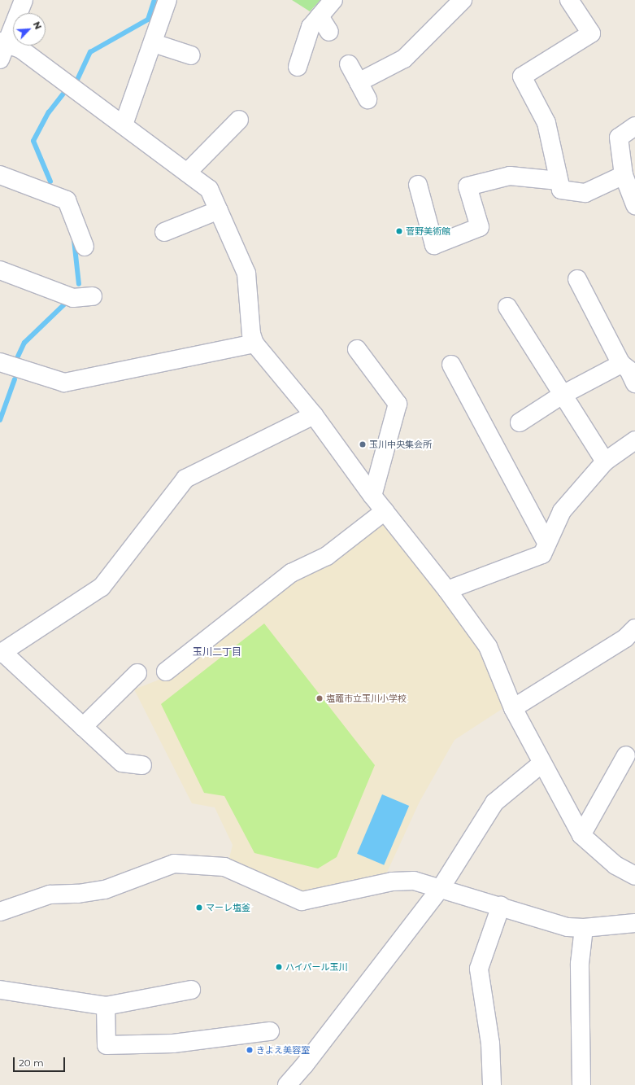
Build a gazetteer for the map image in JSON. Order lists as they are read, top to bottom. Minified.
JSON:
{"districts":["玉川二丁目"],"places":["菅野美術館","玉川中央集会所","塩竈市立玉川小学校","マーレ塩釜","ハイパール玉川","きよえ美容室"],"scale_bar":"20 m","north":"top right"}
